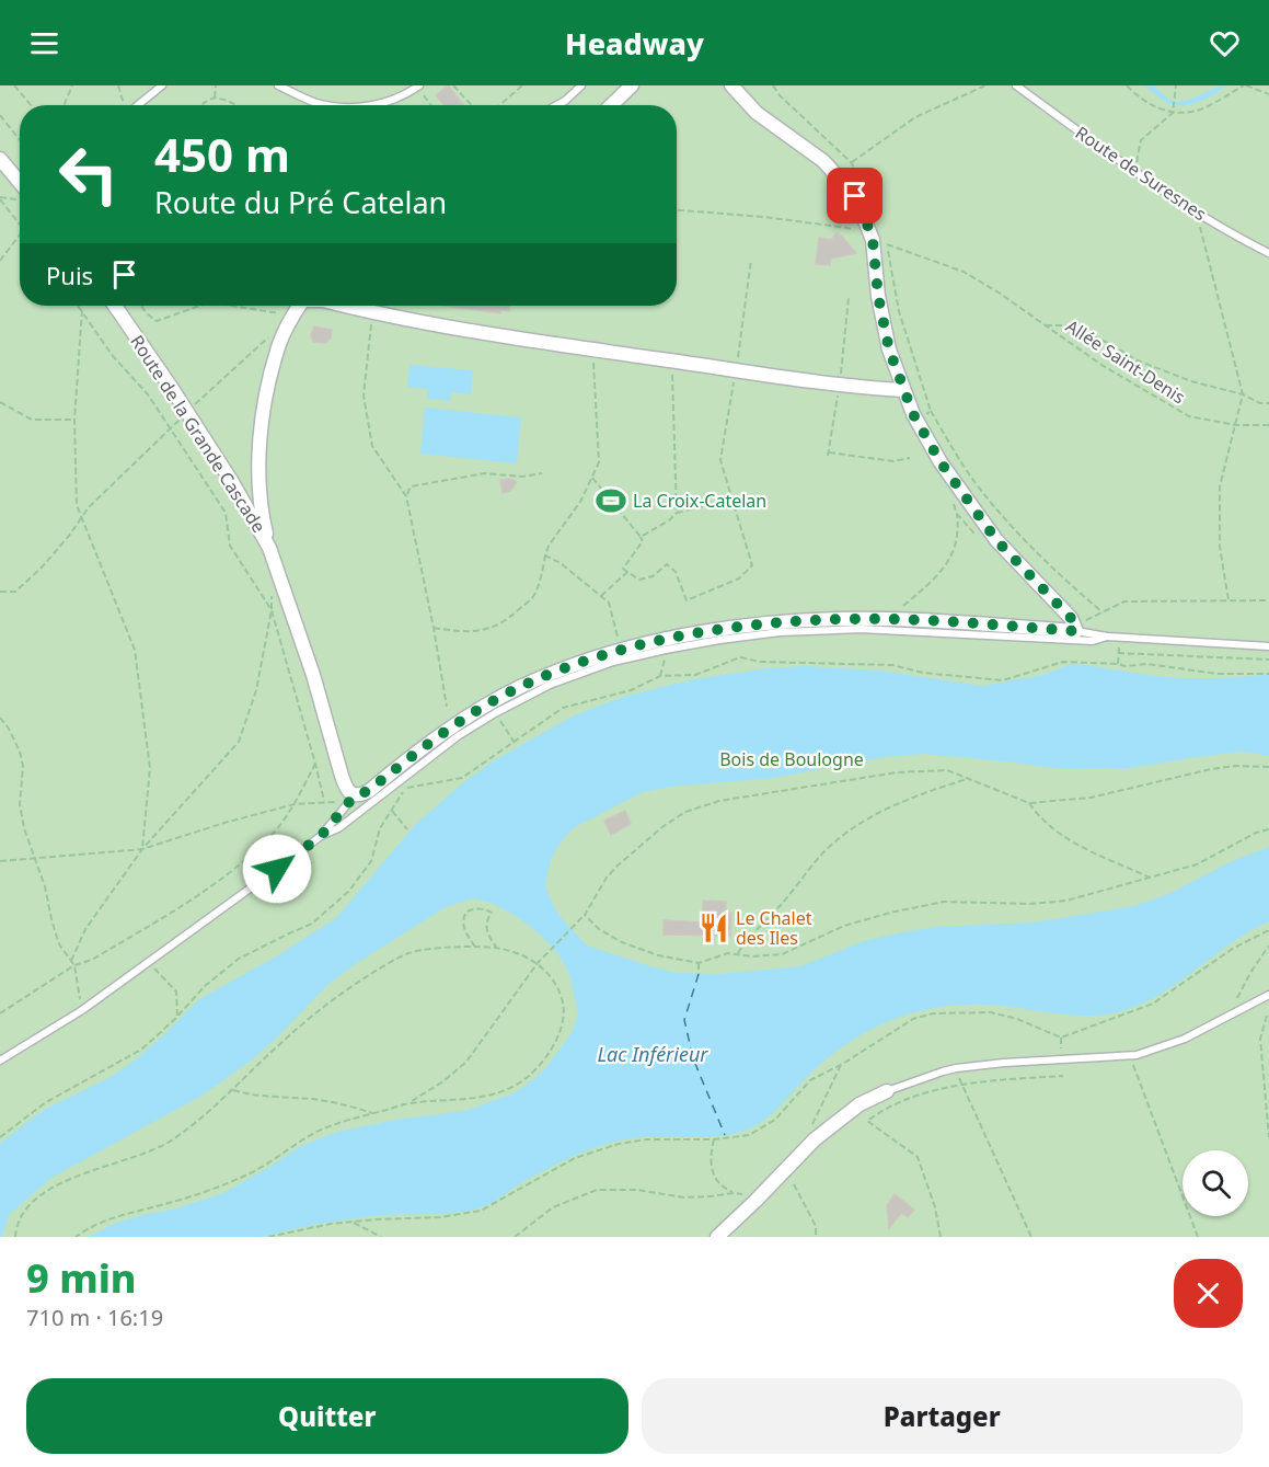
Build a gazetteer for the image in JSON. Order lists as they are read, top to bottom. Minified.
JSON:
{"streets":{"street":["Route de la Grande Cascade"],"lane":["Route de Suresnes"],"path":["Allée Saint-Denis"]},"water":["Lac Inférieur"],"parks":["Bois de Boulogne"],"places":{"sports":["La Croix-Catelan"],"restaurant":["Le Chalet des Iles"]},"page":{"header":"Headway","turn":["450 m","Route du Pré Catelan"],"then":"Puis","heading":["9 min","710 m · 16:19"],"buttons":["Quitter","Partager"]}}
